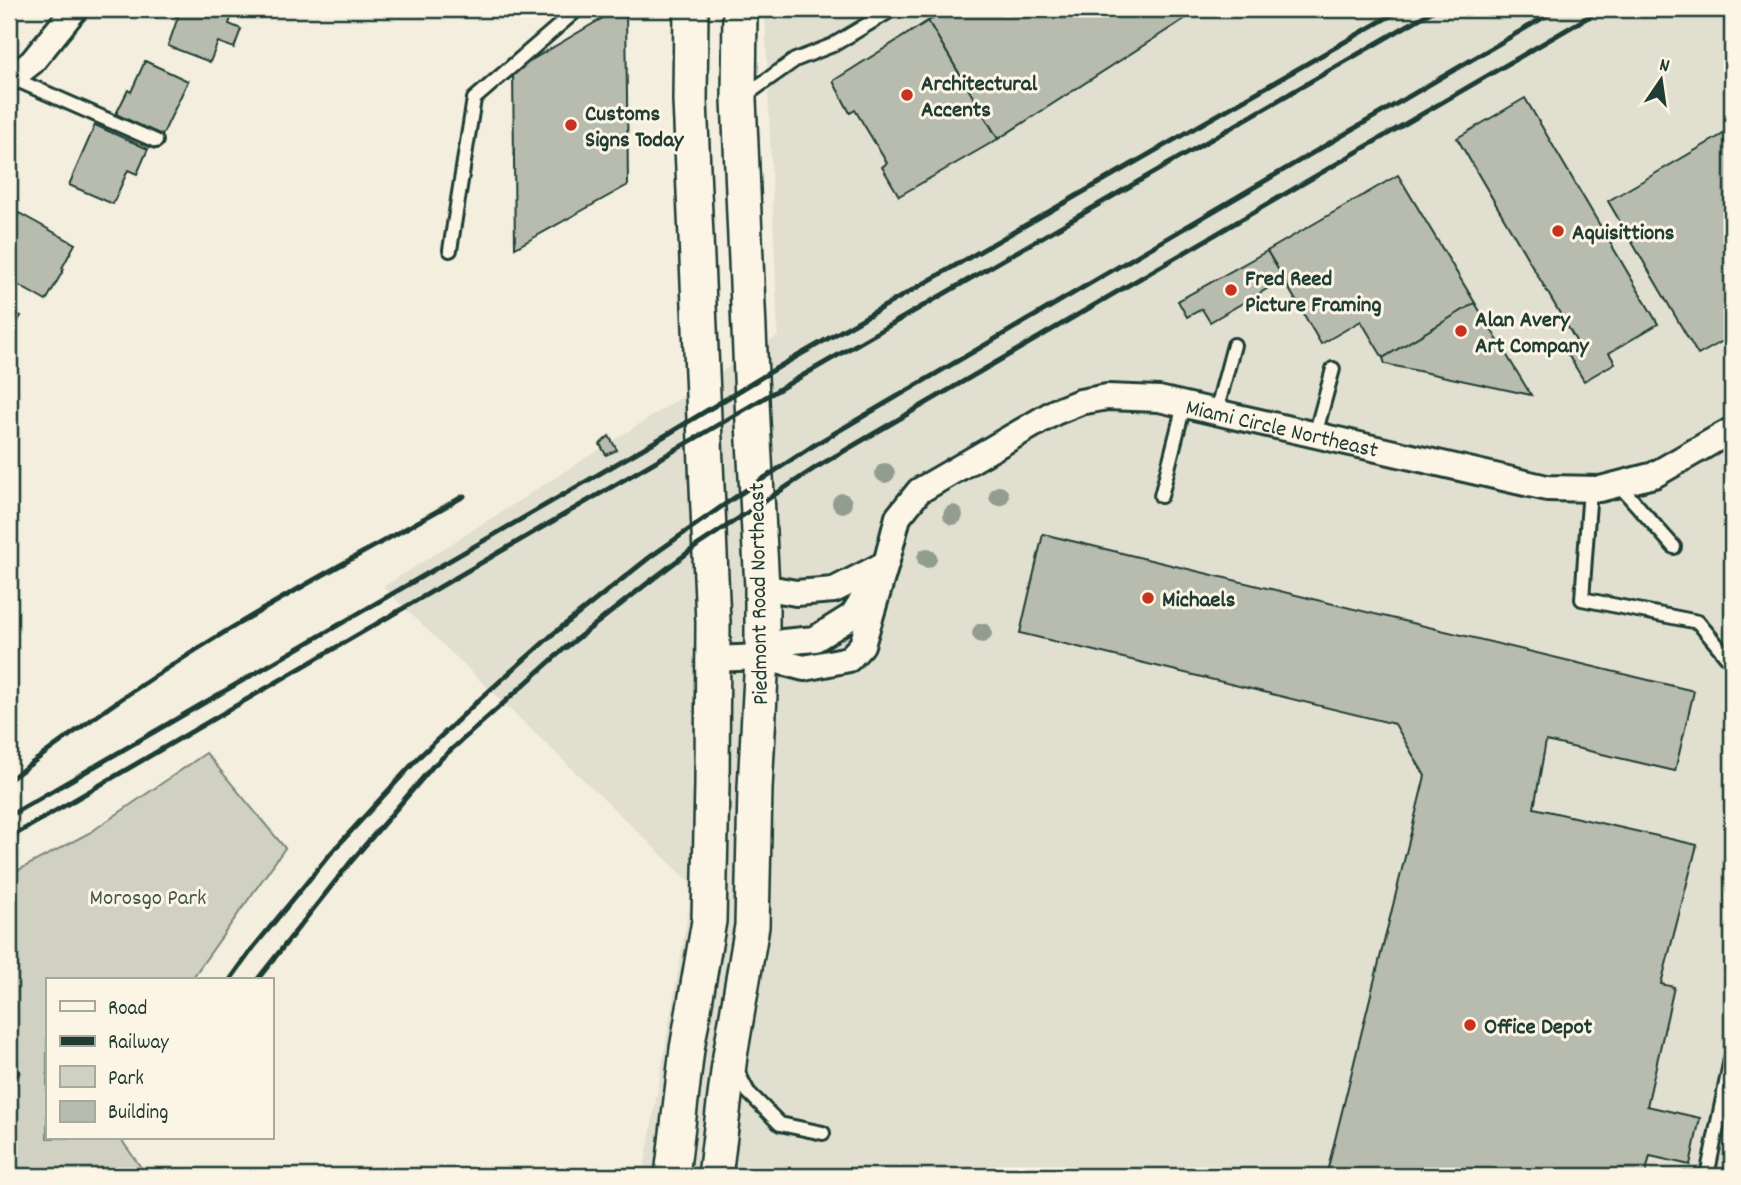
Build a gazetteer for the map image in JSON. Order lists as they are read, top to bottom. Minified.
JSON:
{"streets":{"main road":["Piedmont Road Northeast"],"street":["Miami Circle Northeast"]},"crossings":[["Miami Circle Northeast","Piedmont Road Northeast"]],"parks":["Morosgo Park"],"places":["Architectural Accents","Customs Signs Today","Aquisittions","Fred Reed Picture Framing","Alan Avery Art Company","Michaels","Office Depot"],"legend":["Road","Railway","Park","Building"],"north":"top"}
